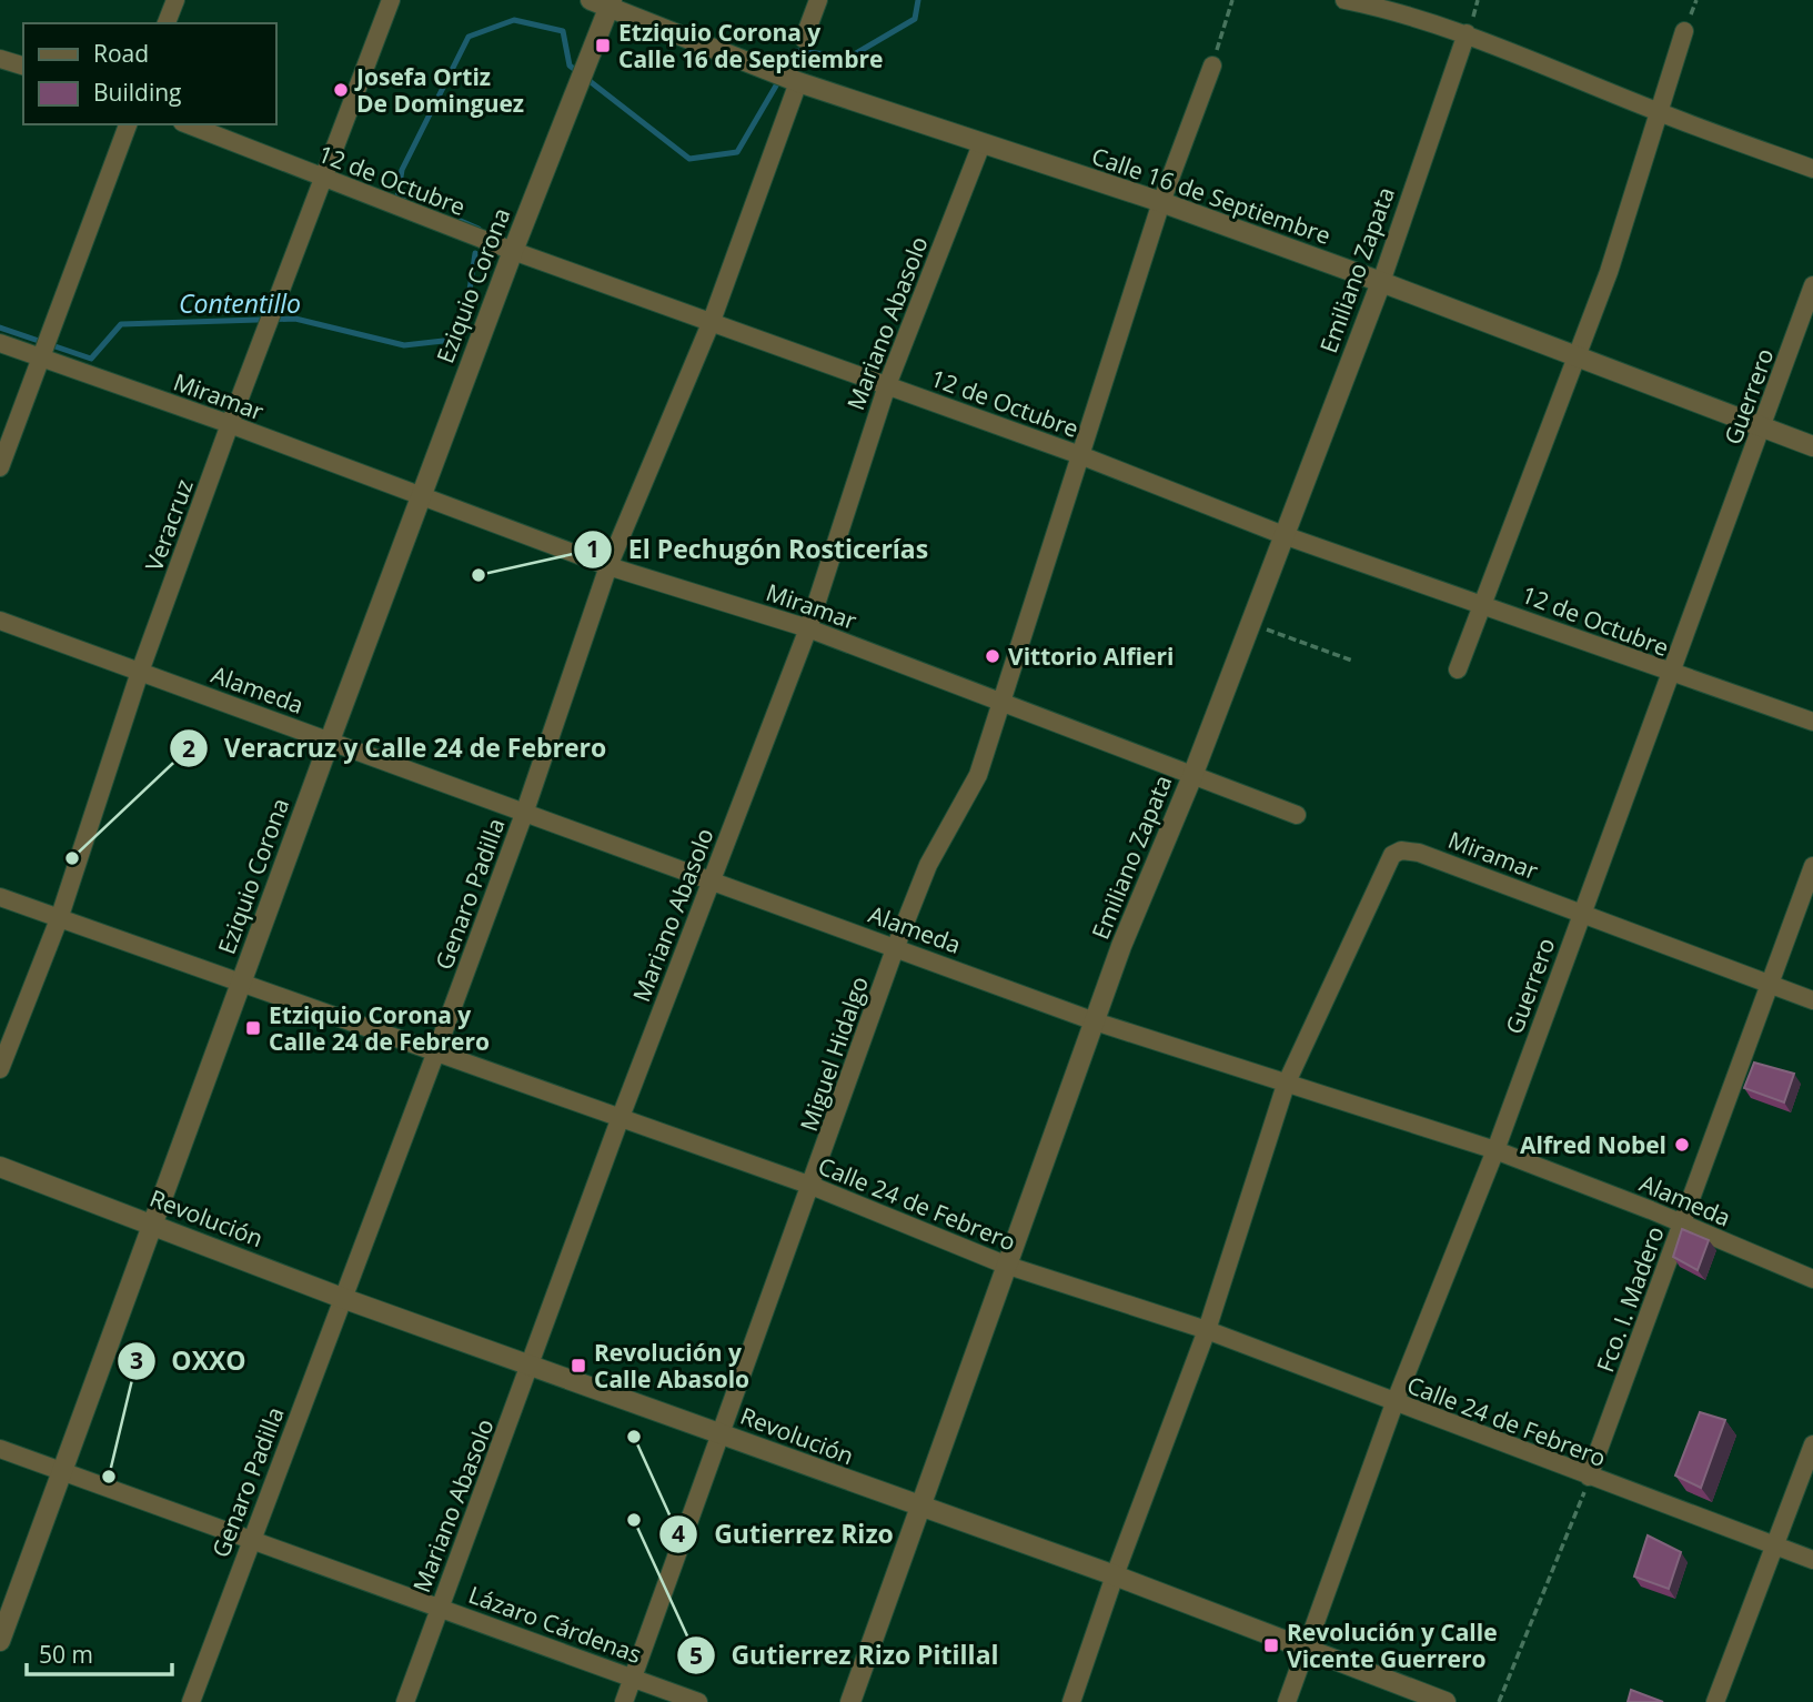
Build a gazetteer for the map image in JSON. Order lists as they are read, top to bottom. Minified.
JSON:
{"streets":{"street":["12 de Octubre","Calle 16 de Septiembre","Emiliano Zapata","Eziquio Corona","Mariano Abasolo","Miramar","Guerrero","Veracruz","Alameda","Genaro Padilla","Miguel Hidalgo","Calle 24 de Febrero","Revolución","Fco. I. Madero","Lázaro Cárdenas"]},"crossings":[["12 de Octubre","Emiliano Zapata"],["12 de Octubre","Eziquio Corona"],["12 de Octubre","Mariano Abasolo"],["12 de Octubre","Guerrero"],["12 de Octubre","Veracruz"],["12 de Octubre","Genaro Padilla"],["12 de Octubre","Miguel Hidalgo"],["Calle 16 de Septiembre","Emiliano Zapata"],["Calle 16 de Septiembre","Eziquio Corona"],["Calle 16 de Septiembre","Mariano Abasolo"],["Calle 16 de Septiembre","Guerrero"],["Calle 16 de Septiembre","Genaro Padilla"],["Calle 16 de Septiembre","Miguel Hidalgo"],["Emiliano Zapata","Miramar"],["Emiliano Zapata","Alameda"],["Emiliano Zapata","Calle 24 de Febrero"],["Emiliano Zapata","Revolución"],["Eziquio Corona","Miramar"],["Eziquio Corona","Alameda"],["Eziquio Corona","Calle 24 de Febrero"],["Eziquio Corona","Revolución"],["Eziquio Corona","Lázaro Cárdenas"],["Mariano Abasolo","Miramar"],["Mariano Abasolo","Alameda"],["Mariano Abasolo","Calle 24 de Febrero"],["Mariano Abasolo","Revolución"],["Mariano Abasolo","Lázaro Cárdenas"],["Miramar","Guerrero"],["Miramar","Veracruz"],["Miramar","Alameda"],["Miramar","Genaro Padilla"],["Miramar","Miguel Hidalgo"],["Miramar","Fco. I. Madero"],["Guerrero","Alameda"],["Guerrero","Calle 24 de Febrero"],["Guerrero","Revolución"],["Veracruz","Alameda"],["Veracruz","Calle 24 de Febrero"],["Alameda","Genaro Padilla"],["Alameda","Miguel Hidalgo"],["Alameda","Fco. I. Madero"],["Genaro Padilla","Calle 24 de Febrero"],["Genaro Padilla","Revolución"],["Genaro Padilla","Lázaro Cárdenas"],["Miguel Hidalgo","Calle 24 de Febrero"],["Miguel Hidalgo","Revolución"],["Miguel Hidalgo","Lázaro Cárdenas"],["Calle 24 de Febrero","Fco. I. Madero"]],"water":["Contentillo"],"places":{"transit":["Etziquio Corona y Calle 16 de Septiembre","Etziquio Corona y Calle 24 de Febrero","Revolución y Calle Abasolo","Revolución y Calle Vicente Guerrero"],"other":["Josefa Ortiz De Dominguez","El Pechugón Rosticerías","Vittorio Alfieri","Veracruz y Calle 24 de Febrero","Alfred Nobel","Gutierrez Rizo","OXXO","Gutierrez Rizo Pitillal"]},"legend":["Road","Building"],"scale_bar":"50 m"}
